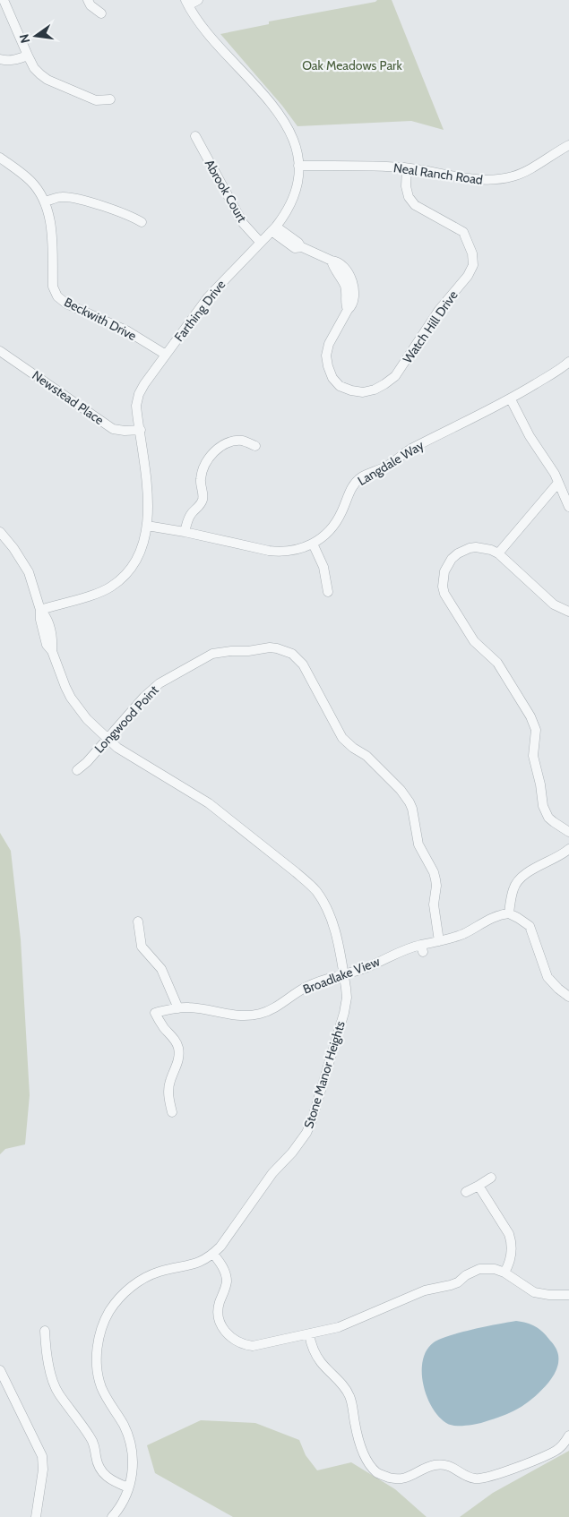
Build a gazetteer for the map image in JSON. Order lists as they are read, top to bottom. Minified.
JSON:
{"streets":{"street":["Neal Ranch Road","Abrook Court","Farthing Drive","Beckwith Drive","Watch Hill Drive","Newstead Place","Langdale Way","Longwood Point","Broadlake View","Stone Manor Heights"]},"crossings":[["Neal Ranch Road","Farthing Drive"],["Neal Ranch Road","Watch Hill Drive"],["Abrook Court","Farthing Drive"],["Farthing Drive","Beckwith Drive"],["Farthing Drive","Watch Hill Drive"],["Farthing Drive","Newstead Place"],["Farthing Drive","Langdale Way"],["Farthing Drive","Stone Manor Heights"],["Longwood Point","Broadlake View"],["Longwood Point","Stone Manor Heights"],["Broadlake View","Stone Manor Heights"]],"parks":["Oak Meadows Park"],"north":"left"}
